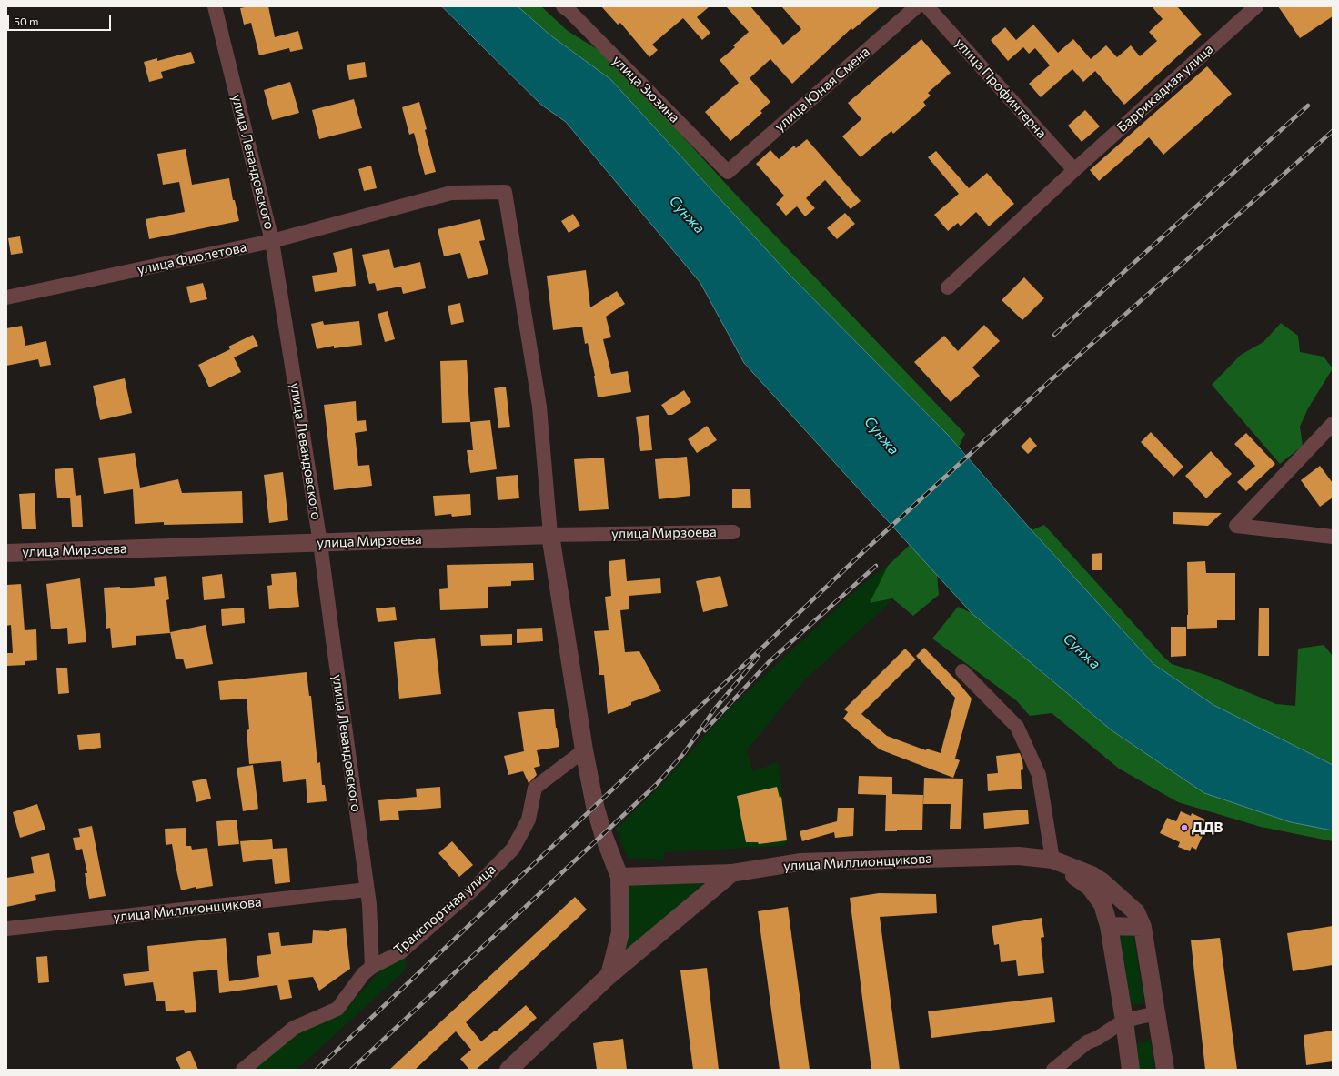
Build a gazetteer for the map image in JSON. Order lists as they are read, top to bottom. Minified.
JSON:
{"streets":{"street":["улица Профинтерна","Баррикадная улица","улица Зюзина","улица Юная Смена","улица Левандовского","улица Фиолетова","улица Мирзоева","улица Миллионщикова","Транспортная улица"]},"crossings":[["улица Профинтерна","Баррикадная улица"],["улица Зюзина","улица Юная Смена"],["улица Левандовского","улица Фиолетова"],["улица Левандовского","улица Мирзоева"],["улица Левандовского","улица Миллионщикова"],["улица Левандовского","Транспортная улица"],["улица Фиолетова","улица Мирзоева"]],"water":["Сунжа"],"places":["ДДВ"],"scale_bar":"50 m"}
